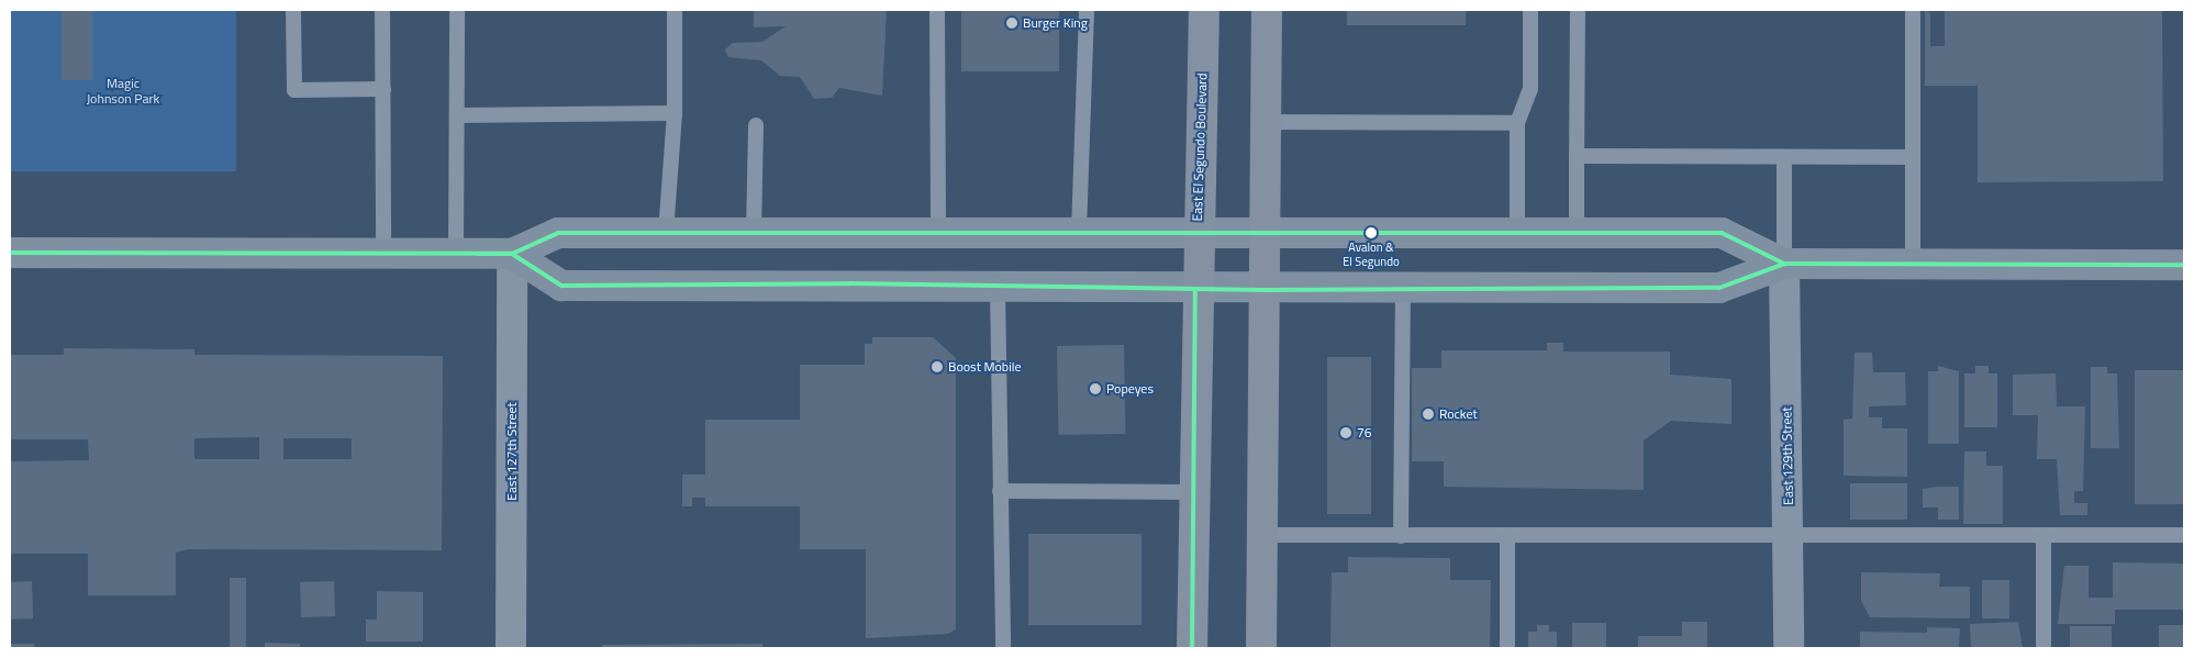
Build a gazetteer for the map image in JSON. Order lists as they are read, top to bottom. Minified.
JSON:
{"streets":{"main road":["East El Segundo Boulevard"],"street":["East 127th Street","East 129th Street"]},"parks":["Magic Johnson Park"],"places":["Burger King","Avalon & El Segundo","Boost Mobile","Popeyes","Rocket","76"]}
